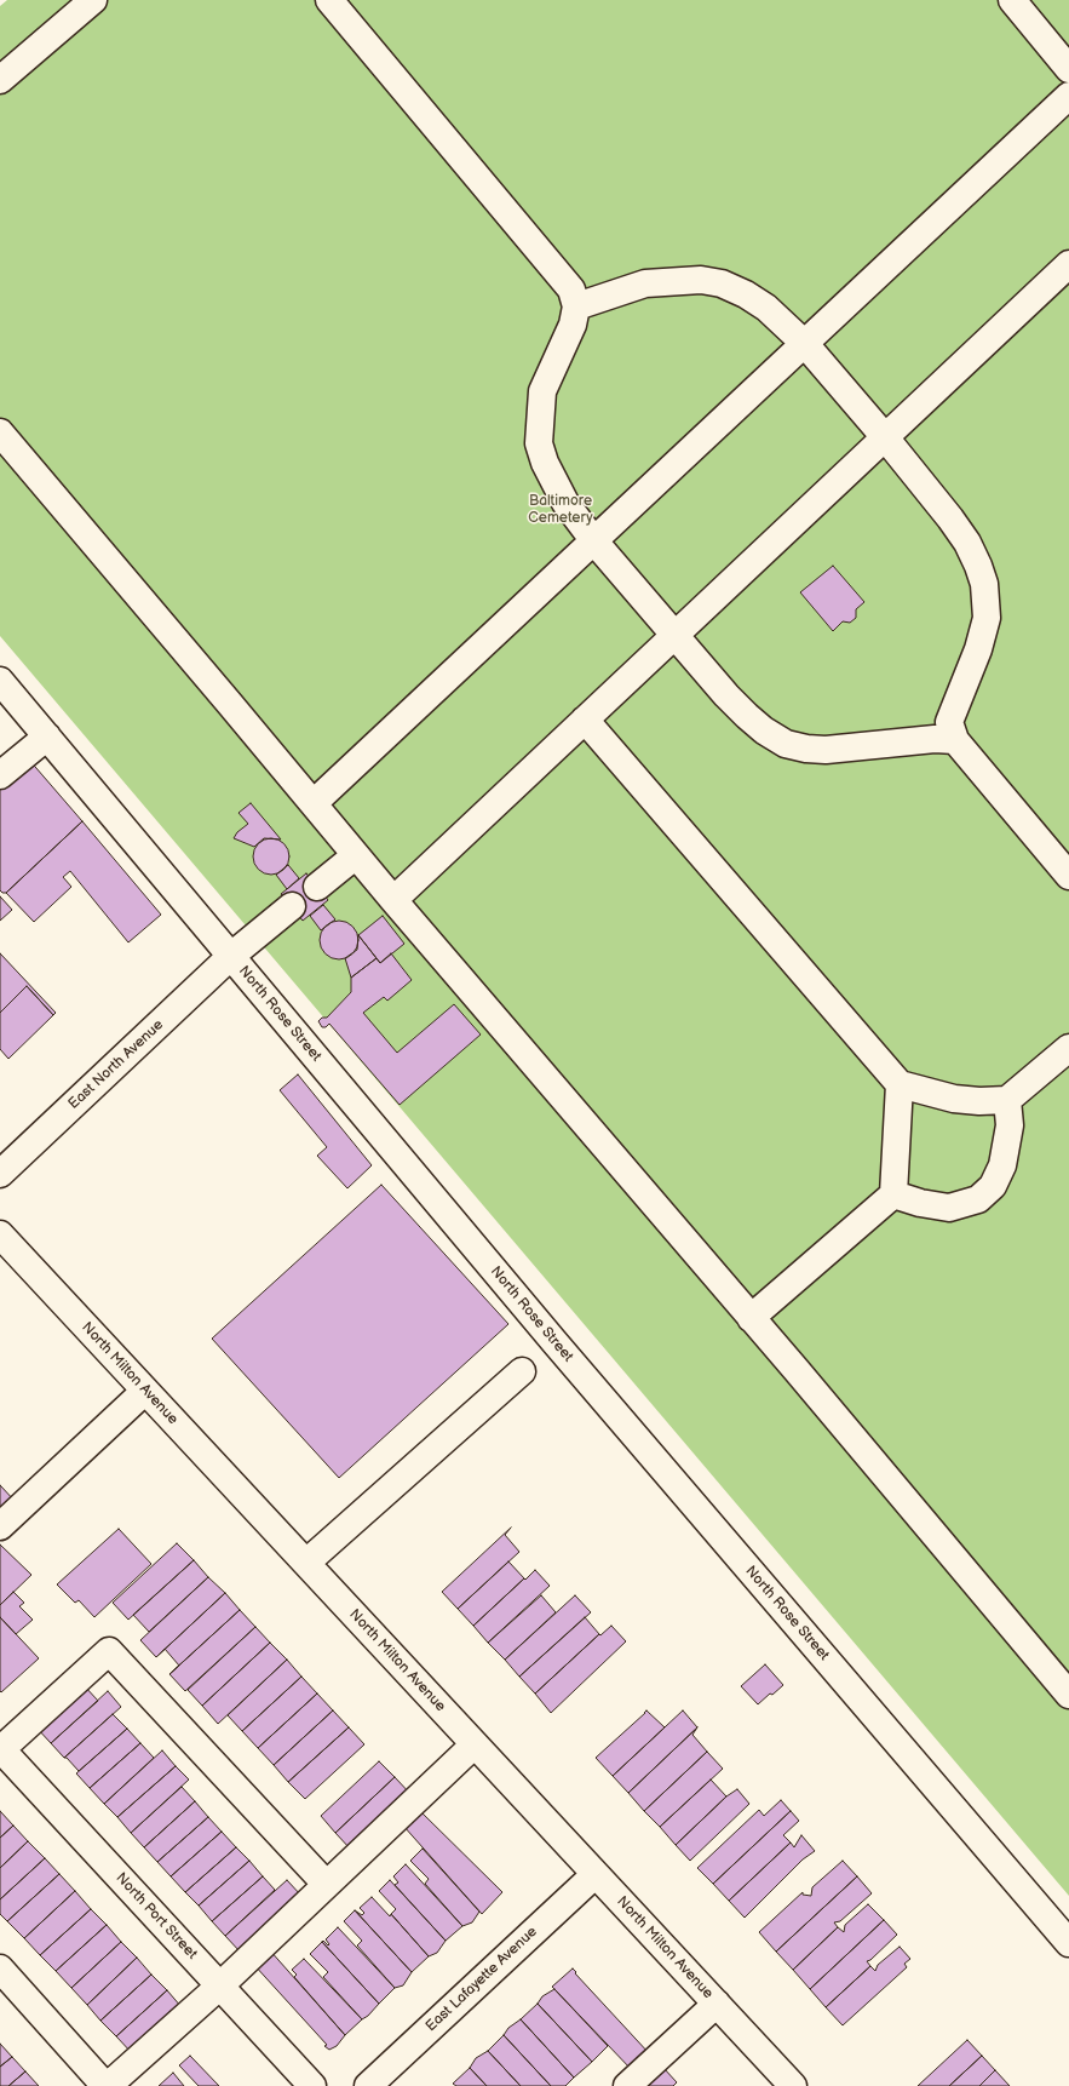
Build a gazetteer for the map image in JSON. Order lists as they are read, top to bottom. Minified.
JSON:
{"streets":{"street":["North Rose Street","East North Avenue","North Milton Avenue","North Port Street","East Lafayette Avenue"]},"crossings":[["North Rose Street","East North Avenue"],["North Milton Avenue","East Lafayette Avenue"]],"parks":["Baltimore Cemetery"]}
